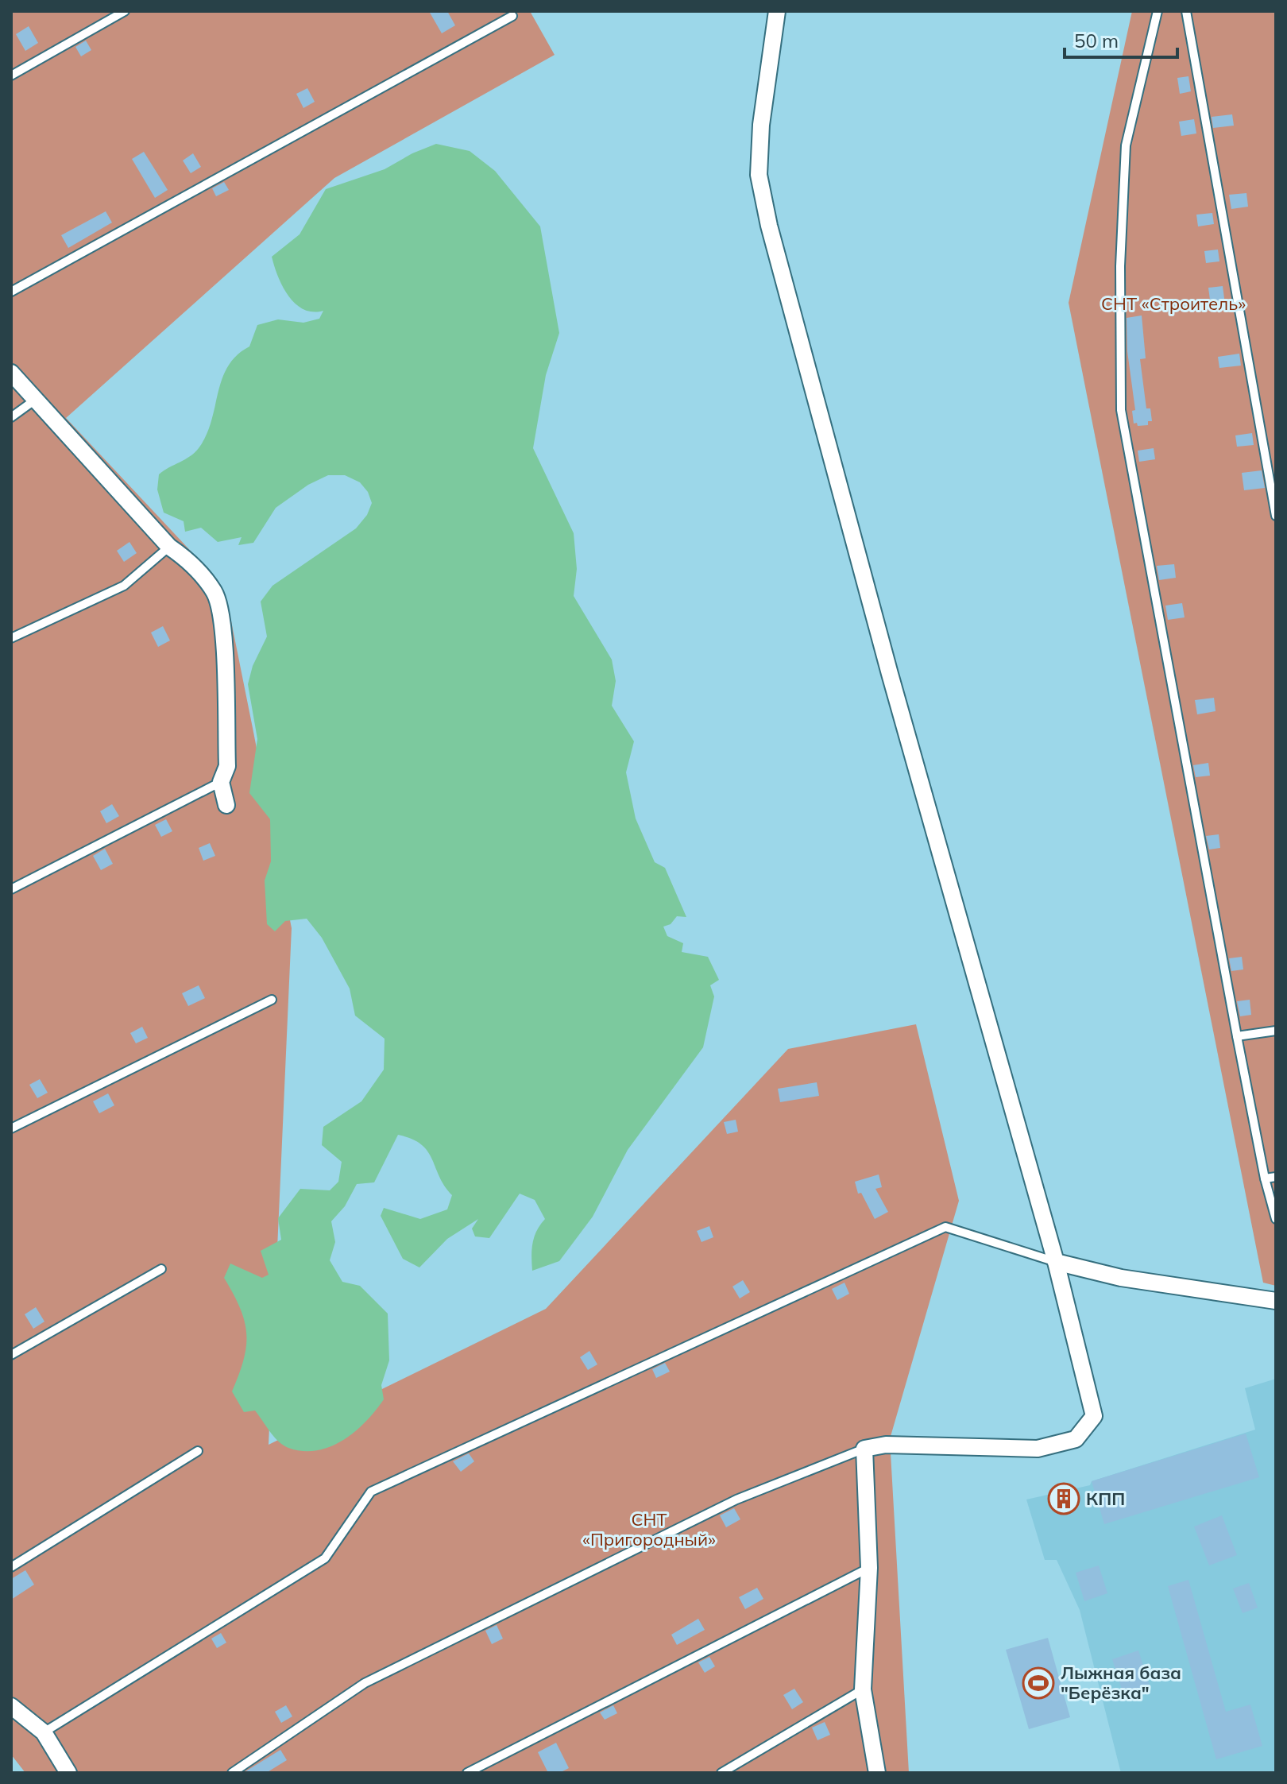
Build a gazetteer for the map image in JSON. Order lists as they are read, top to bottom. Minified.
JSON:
{"parks":["СНТ «Строитель»","СНТ «Пригородный»"],"places":{"building":["КПП"],"sports":["Лыжная база \"Берёзка\""]},"scale_bar":"50 m"}
